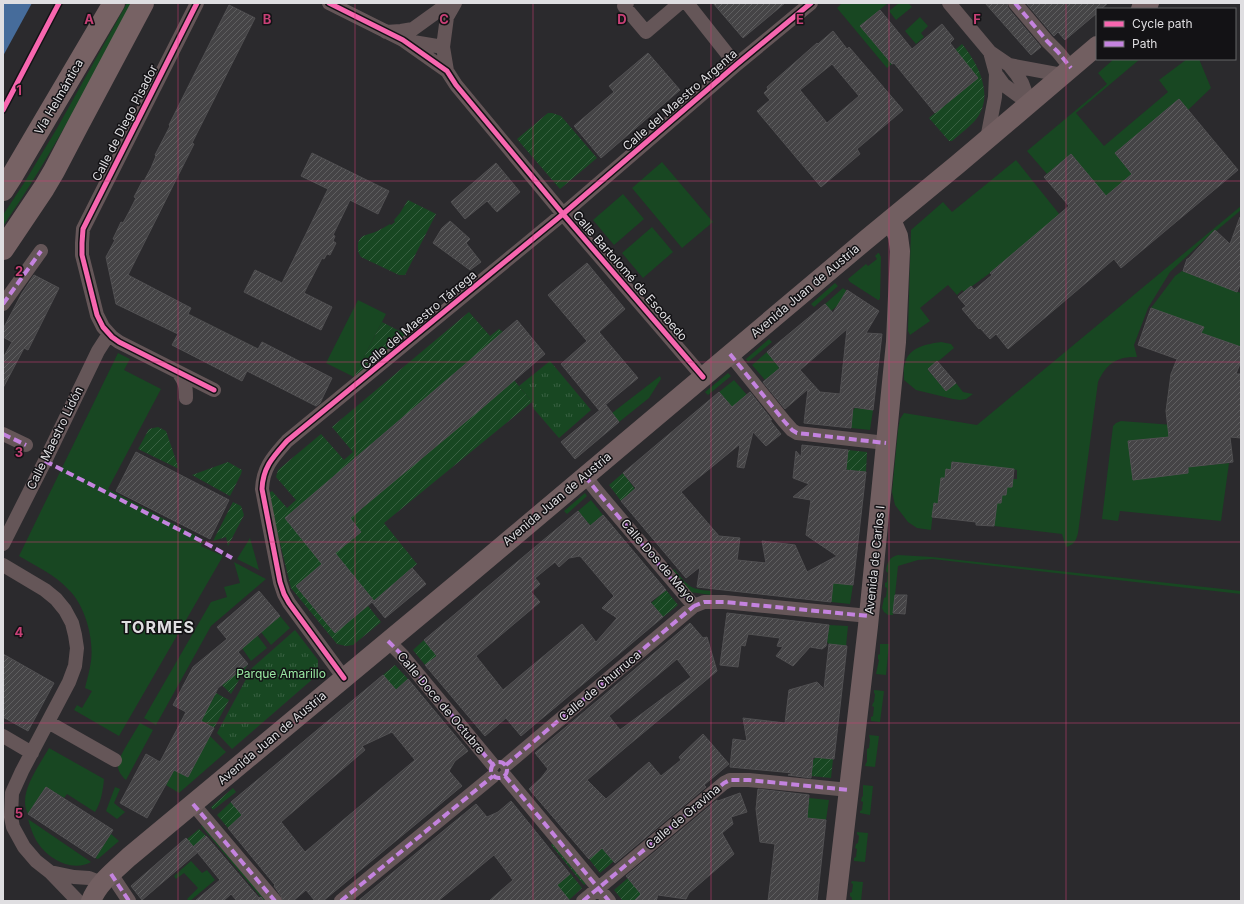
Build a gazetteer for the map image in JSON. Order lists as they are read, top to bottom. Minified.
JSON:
{"streets":{"highway":["Vía Helmántica"],"main road":["Avenida Juan de Austria","Avenida de Carlos I"],"street":["Calle del Maestro Argenta","Calle de Diego Pisador","Calle Bartolomé de Escobedo","Calle del Maestro Tárrega","Calle Maestro Lidón","Calle Dos de Mayo","Calle de Churruca","Calle Doce de Octubre","Calle de Gravina"]},"crossings":[["Calle del Maestro Argenta","Calle Bartolomé de Escobedo"],["Calle del Maestro Argenta","Calle del Maestro Tárrega"],["Calle de Diego Pisador","Calle Maestro Lidón"],["Calle Bartolomé de Escobedo","Avenida Juan de Austria"],["Calle Bartolomé de Escobedo","Calle del Maestro Tárrega"],["Avenida Juan de Austria","Calle del Maestro Tárrega"],["Avenida Juan de Austria","Avenida de Carlos I"],["Avenida Juan de Austria","Calle Dos de Mayo"],["Avenida Juan de Austria","Calle Doce de Octubre"],["Avenida de Carlos I","Calle Dos de Mayo"],["Avenida de Carlos I","Calle de Gravina"],["Calle Dos de Mayo","Calle de Churruca"],["Calle de Churruca","Calle Doce de Octubre"],["Calle Doce de Octubre","Calle de Gravina"]],"districts":["TORMES"],"parks":["Parque Amarillo"],"legend":["Cycle path","Path"],"grid":{"columns":["A","B","C","D","E","F"],"rows":["1","2","3","4","5"]}}
